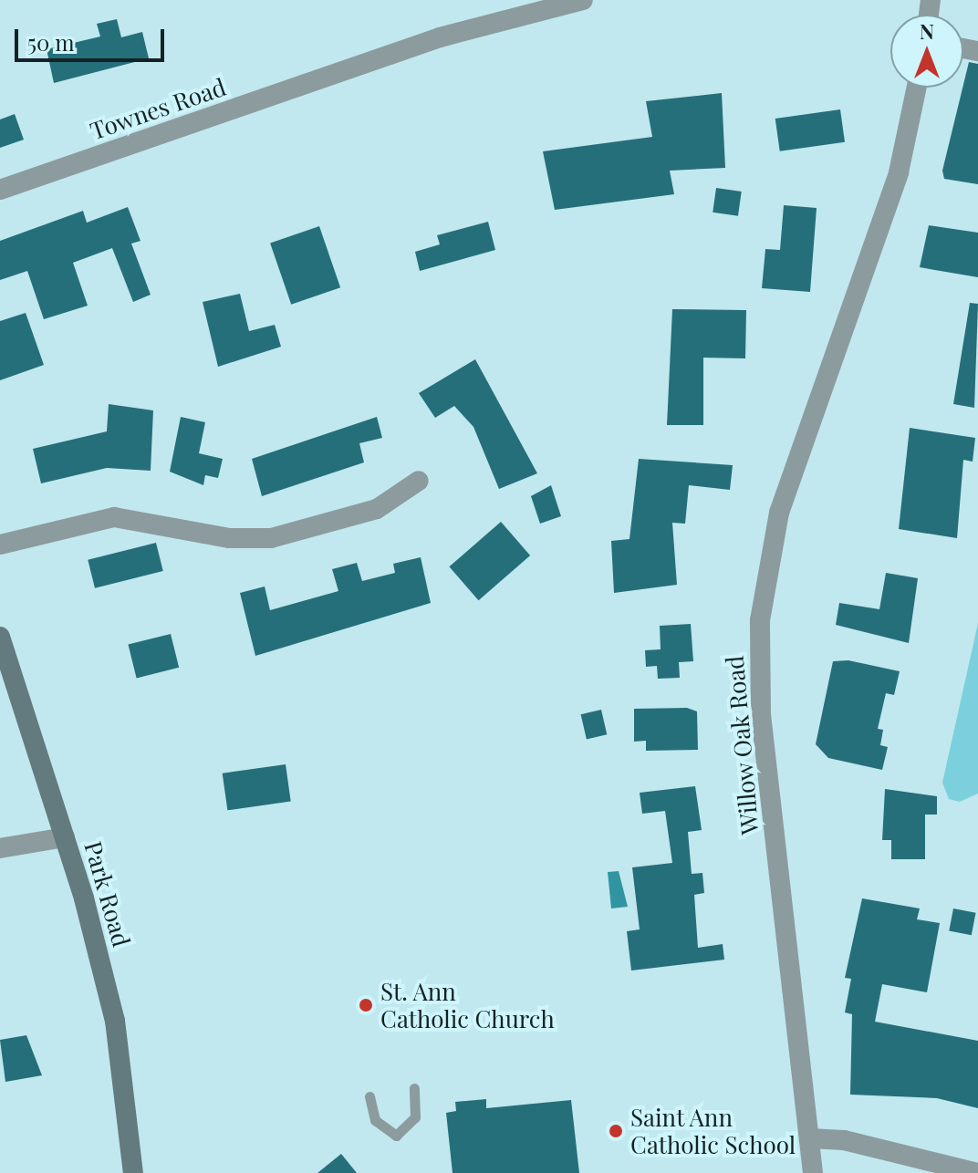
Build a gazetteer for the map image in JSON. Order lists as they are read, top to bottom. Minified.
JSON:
{"streets":{"main road":["Park Road"],"street":["Townes Road","Willow Oak Road"]},"places":["St. Ann Catholic Church","Saint Ann Catholic School"],"scale_bar":"50 m","north":"top"}
